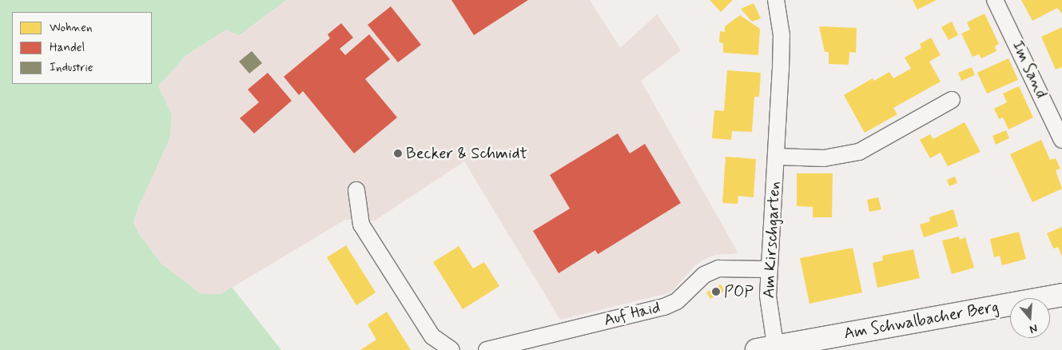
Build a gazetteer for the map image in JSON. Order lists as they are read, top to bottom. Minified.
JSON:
{"streets":{"main road":["Am Schwalbacher Berg"],"street":["Im Sand","Am Kirschgarten","Auf Haid"]},"crossings":[["Am Kirschgarten","Auf Haid"],["Am Kirschgarten","Am Schwalbacher Berg"]],"places":["Becker & Schmidt","POP"],"legend":["Wohnen","Handel","Industrie"],"north":"bottom"}
